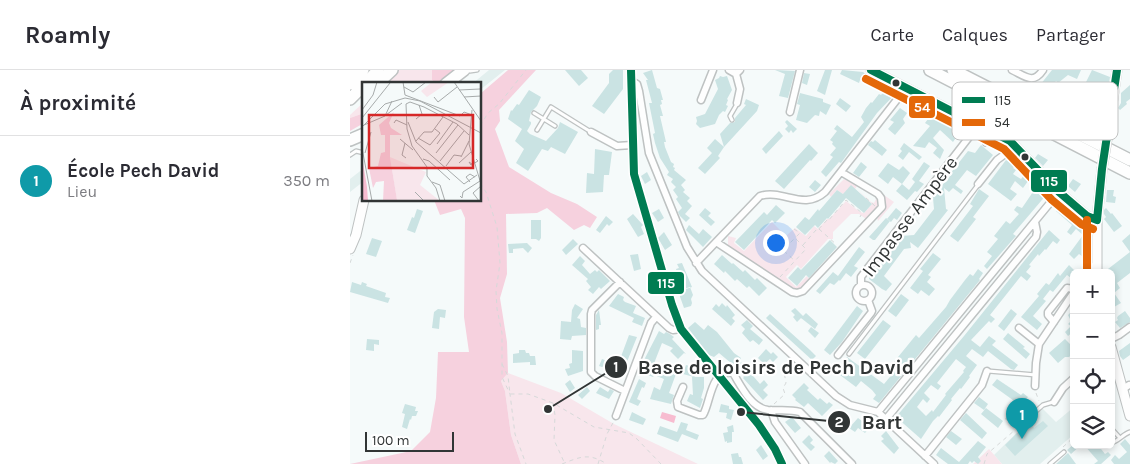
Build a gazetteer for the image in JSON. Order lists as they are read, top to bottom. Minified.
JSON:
{"streets":{"street":["Impasse Ampère"]},"places":["Base de loisirs de Pech David","Bart"],"lines":["transit line 115","transit line 54"],"legend":["115","54"],"scale_bar":"100 m","page":{"header":"Roamly","nav":["Carte","Calques","Partager"],"heading":"À proximité","list":[{"mark":"1","name":"École Pech David","note":"Lieu","value":"350 m"}],"map_buttons":["+","−"],"pins":"1","scale":"100 m"}}
